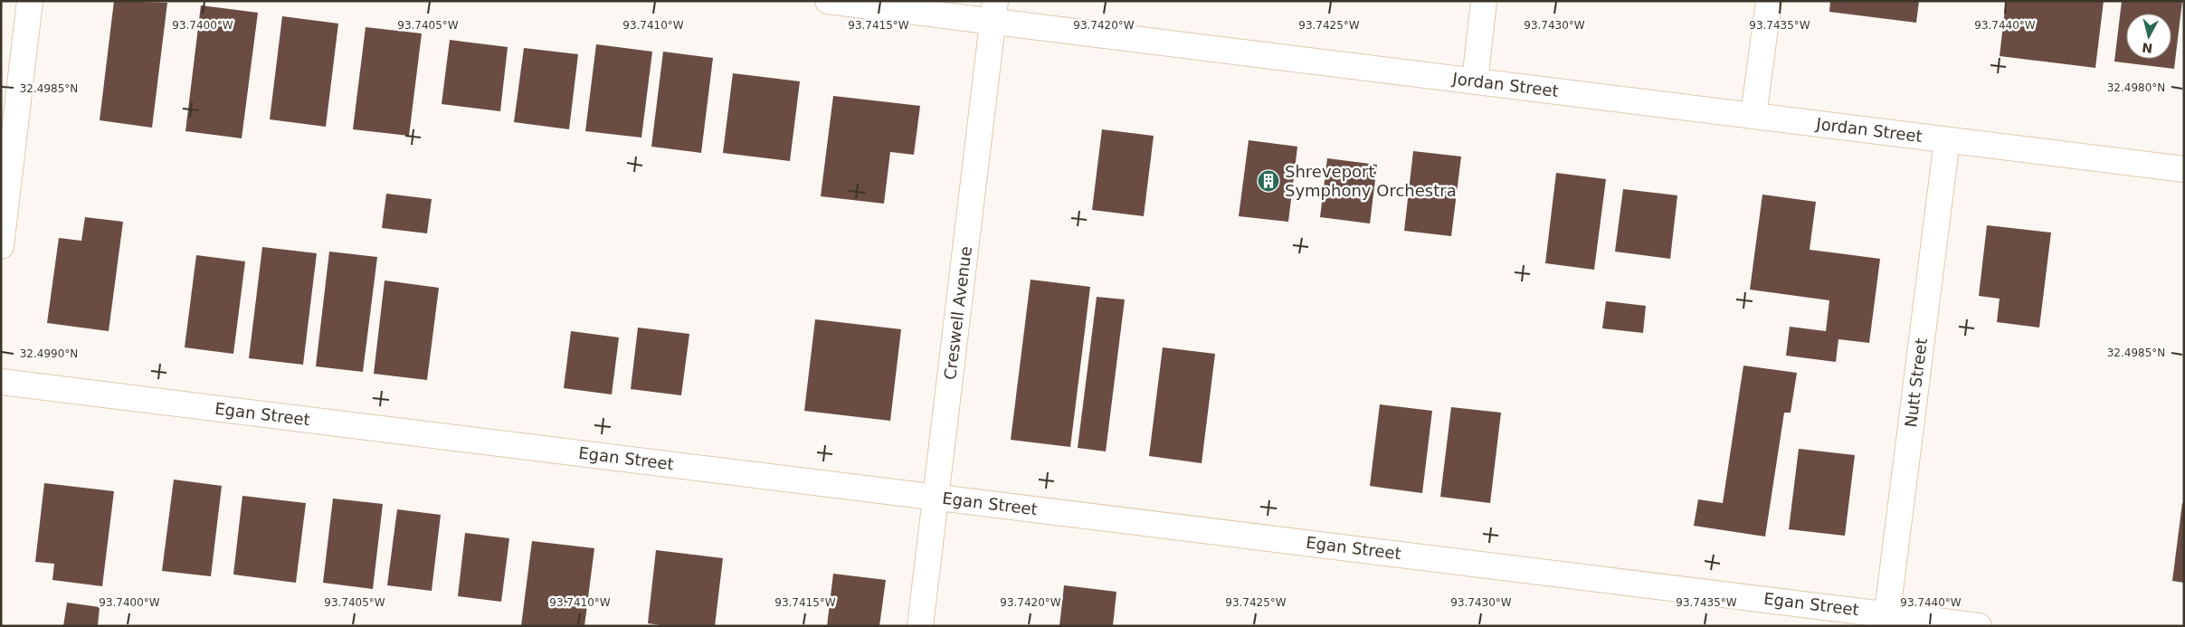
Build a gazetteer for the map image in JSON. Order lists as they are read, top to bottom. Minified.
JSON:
{"streets":{"street":["Jordan Street","Creswell Avenue","Nutt Street","Egan Street"]},"crossings":[["Jordan Street","Creswell Avenue"],["Jordan Street","Nutt Street"],["Creswell Avenue","Egan Street"],["Nutt Street","Egan Street"]],"places":{"building":["Shreveport Symphony Orchestra"]},"north":"bottom","coordinates":["93.7400°W","93.7405°W","93.7410°W","93.7415°W","93.7420°W","93.7425°W","93.7430°W","93.7435°W","93.7440°W","32.4980°N","32.4985°N","32.4990°N"]}
